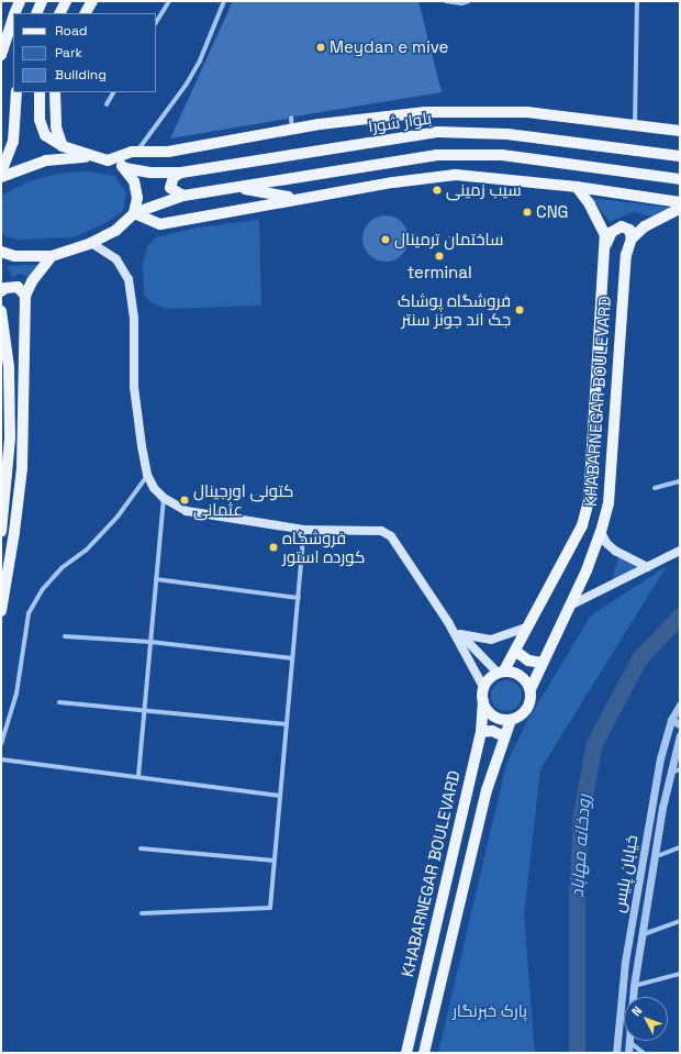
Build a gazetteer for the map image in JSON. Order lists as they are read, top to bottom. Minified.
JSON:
{"streets":{"main road":["بلوار شورا","KHABARNEGAR BOULEVARD"],"street":["خیابان پلیس"]},"water":["رودخانه مهاباد"],"parks":["پارک خبرنگار"],"places":["Meydan e mive","سیب زمینی","CNG","ساختمان ترمینال","terminal","فروشگاه پوشاک جک اند جونز سنتر","کتونی اورجینال عثمانی","فروشگاه کورده استور"],"legend":["Road","Park","Building"],"north":"top left"}
